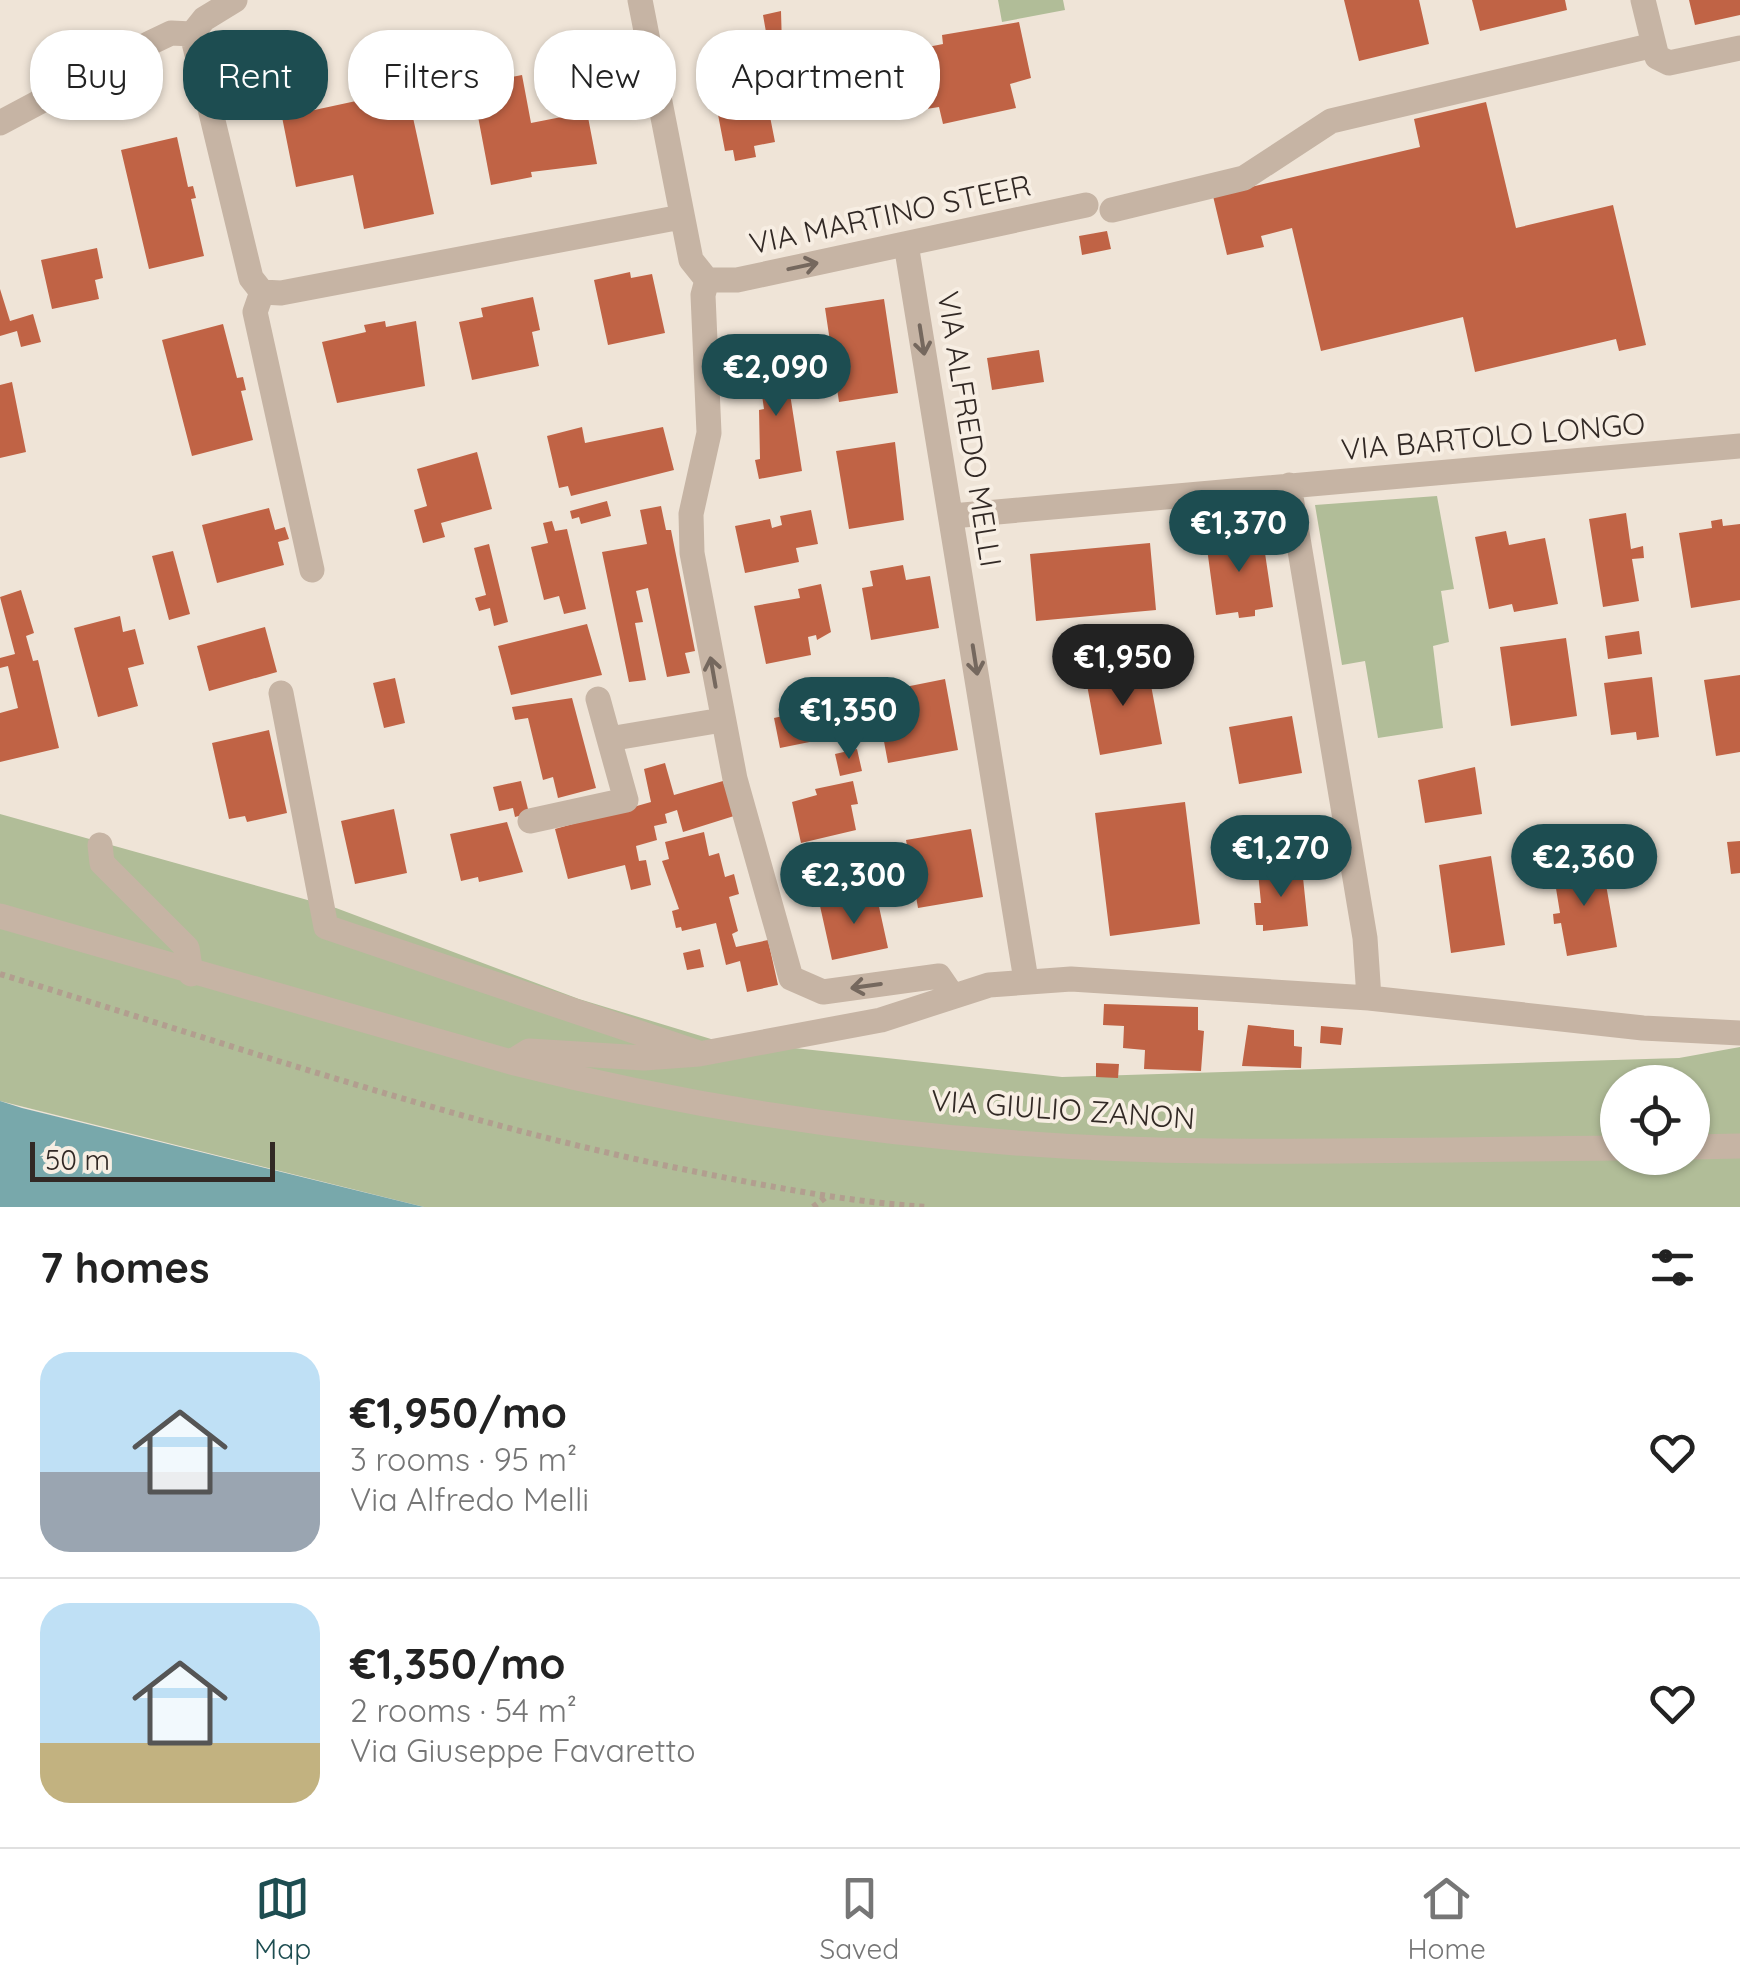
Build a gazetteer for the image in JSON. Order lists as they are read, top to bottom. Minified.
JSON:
{"streets":{"street":["VIA MARTINO STEER","VIA ALFREDO MELLI","VIA BARTOLO LONGO","VIA GIULIO ZANON"]},"crossings":[["VIA MARTINO STEER","VIA ALFREDO MELLI"],["VIA ALFREDO MELLI","VIA BARTOLO LONGO"],["VIA ALFREDO MELLI","VIA GIULIO ZANON"]],"one_way":["VIA ALFREDO MELLI"],"scale_bar":"50 m","page":{"chip":["Buy","Rent","Filters","New","Apartment"],"price":["€2,090","€1,370","€1,950","€1,350","€1,270","€2,360","€2,300"],"scale":"50 m","heading":"7 homes","list":[{"name":"€1,950/mo","note":"3 rooms · 95 m² · Via Alfredo Melli"},{"name":"€1,350/mo","note":"2 rooms · 54 m² · Via Giuseppe Favaretto"}],"tabs":["Map","Saved","Home"]}}
